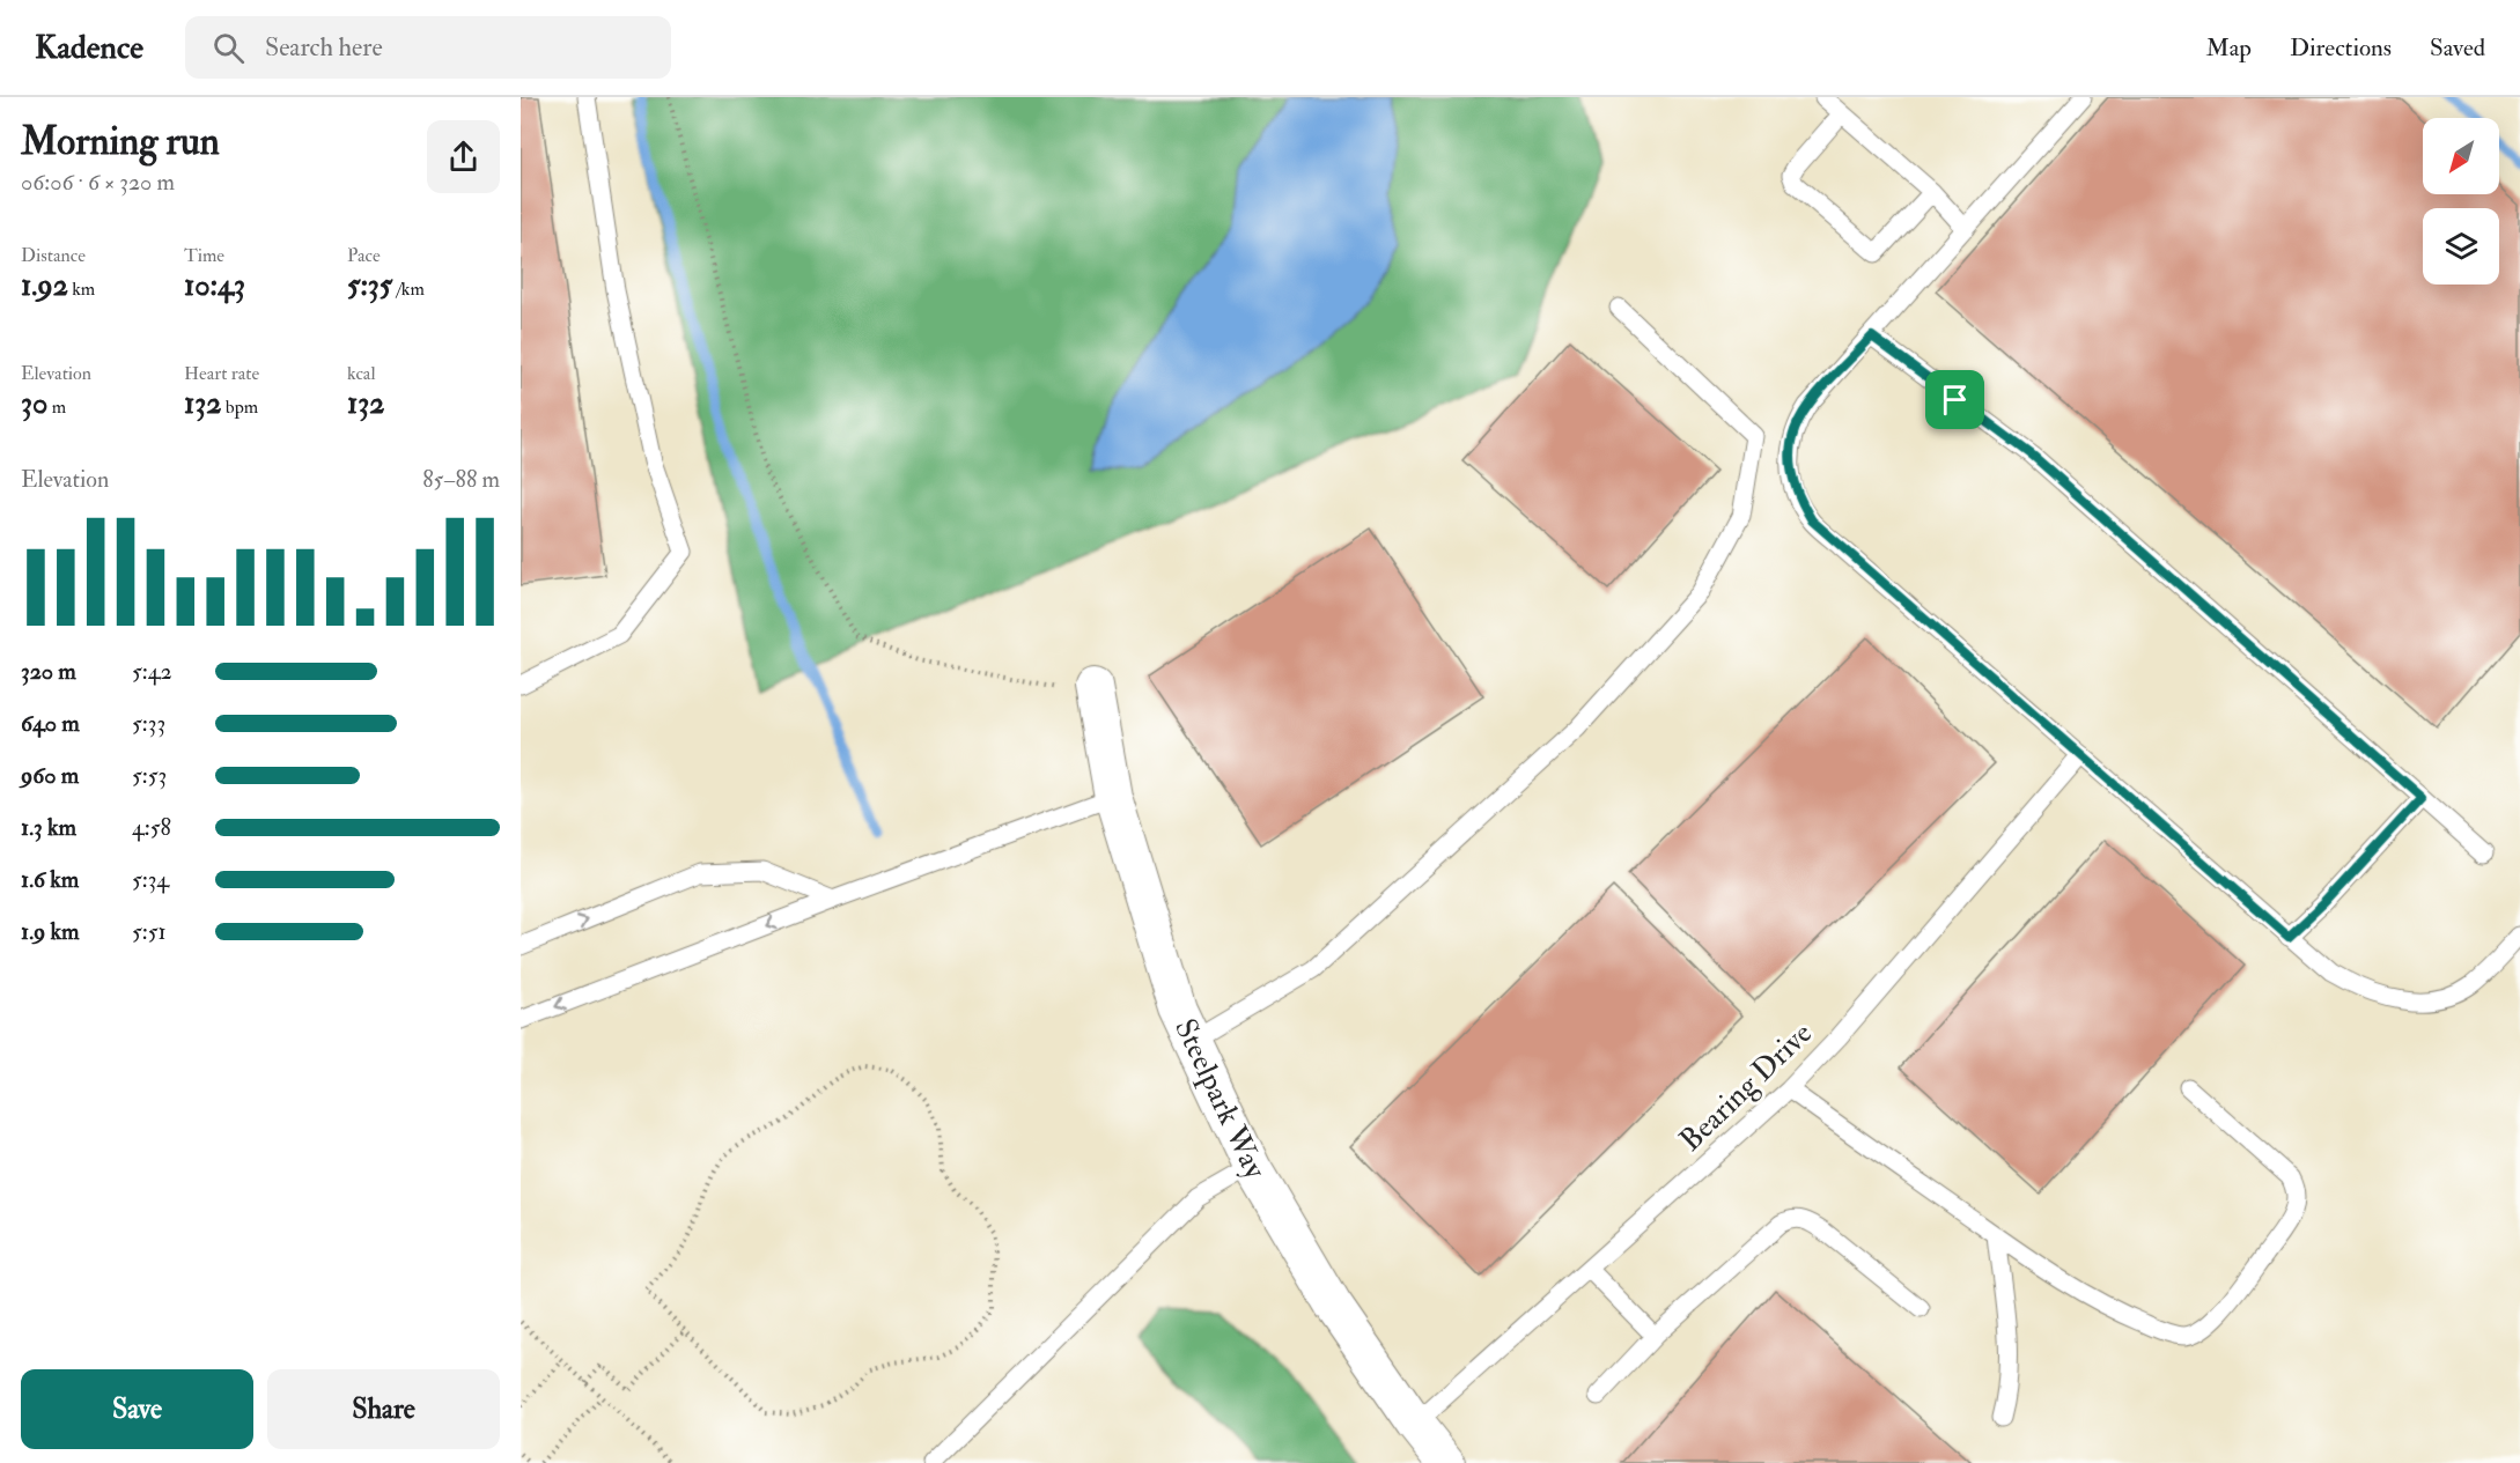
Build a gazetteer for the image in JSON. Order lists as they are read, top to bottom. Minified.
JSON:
{"streets":{"street":["Steelpark Way"],"lane":["Bearing Drive"]},"crossings":[["Bearing Drive","Steelpark Way"]],"north":"bottom left","page":{"header":"Kadence","search":"Search here","nav":["Map","Directions","Saved"],"heading":["Morning run","06:06 · 6 × 320 m"],"stats":[["Distance","1.92 km"],["Time","10:43"],["Pace","5:35 /km"],["Elevation","30 m"],["Heart rate","132 bpm"],["kcal","132"]],"chart":["Elevation","85–88 m"],"list":[{"name":"320 m","note":"5:42"},{"name":"640 m","note":"5:33"},{"name":"960 m","note":"5:53"},{"name":"1.3 km","note":"4:58"},{"name":"1.6 km","note":"5:34"},{"name":"1.9 km","note":"5:51"}],"buttons":["Save","Share"]}}
